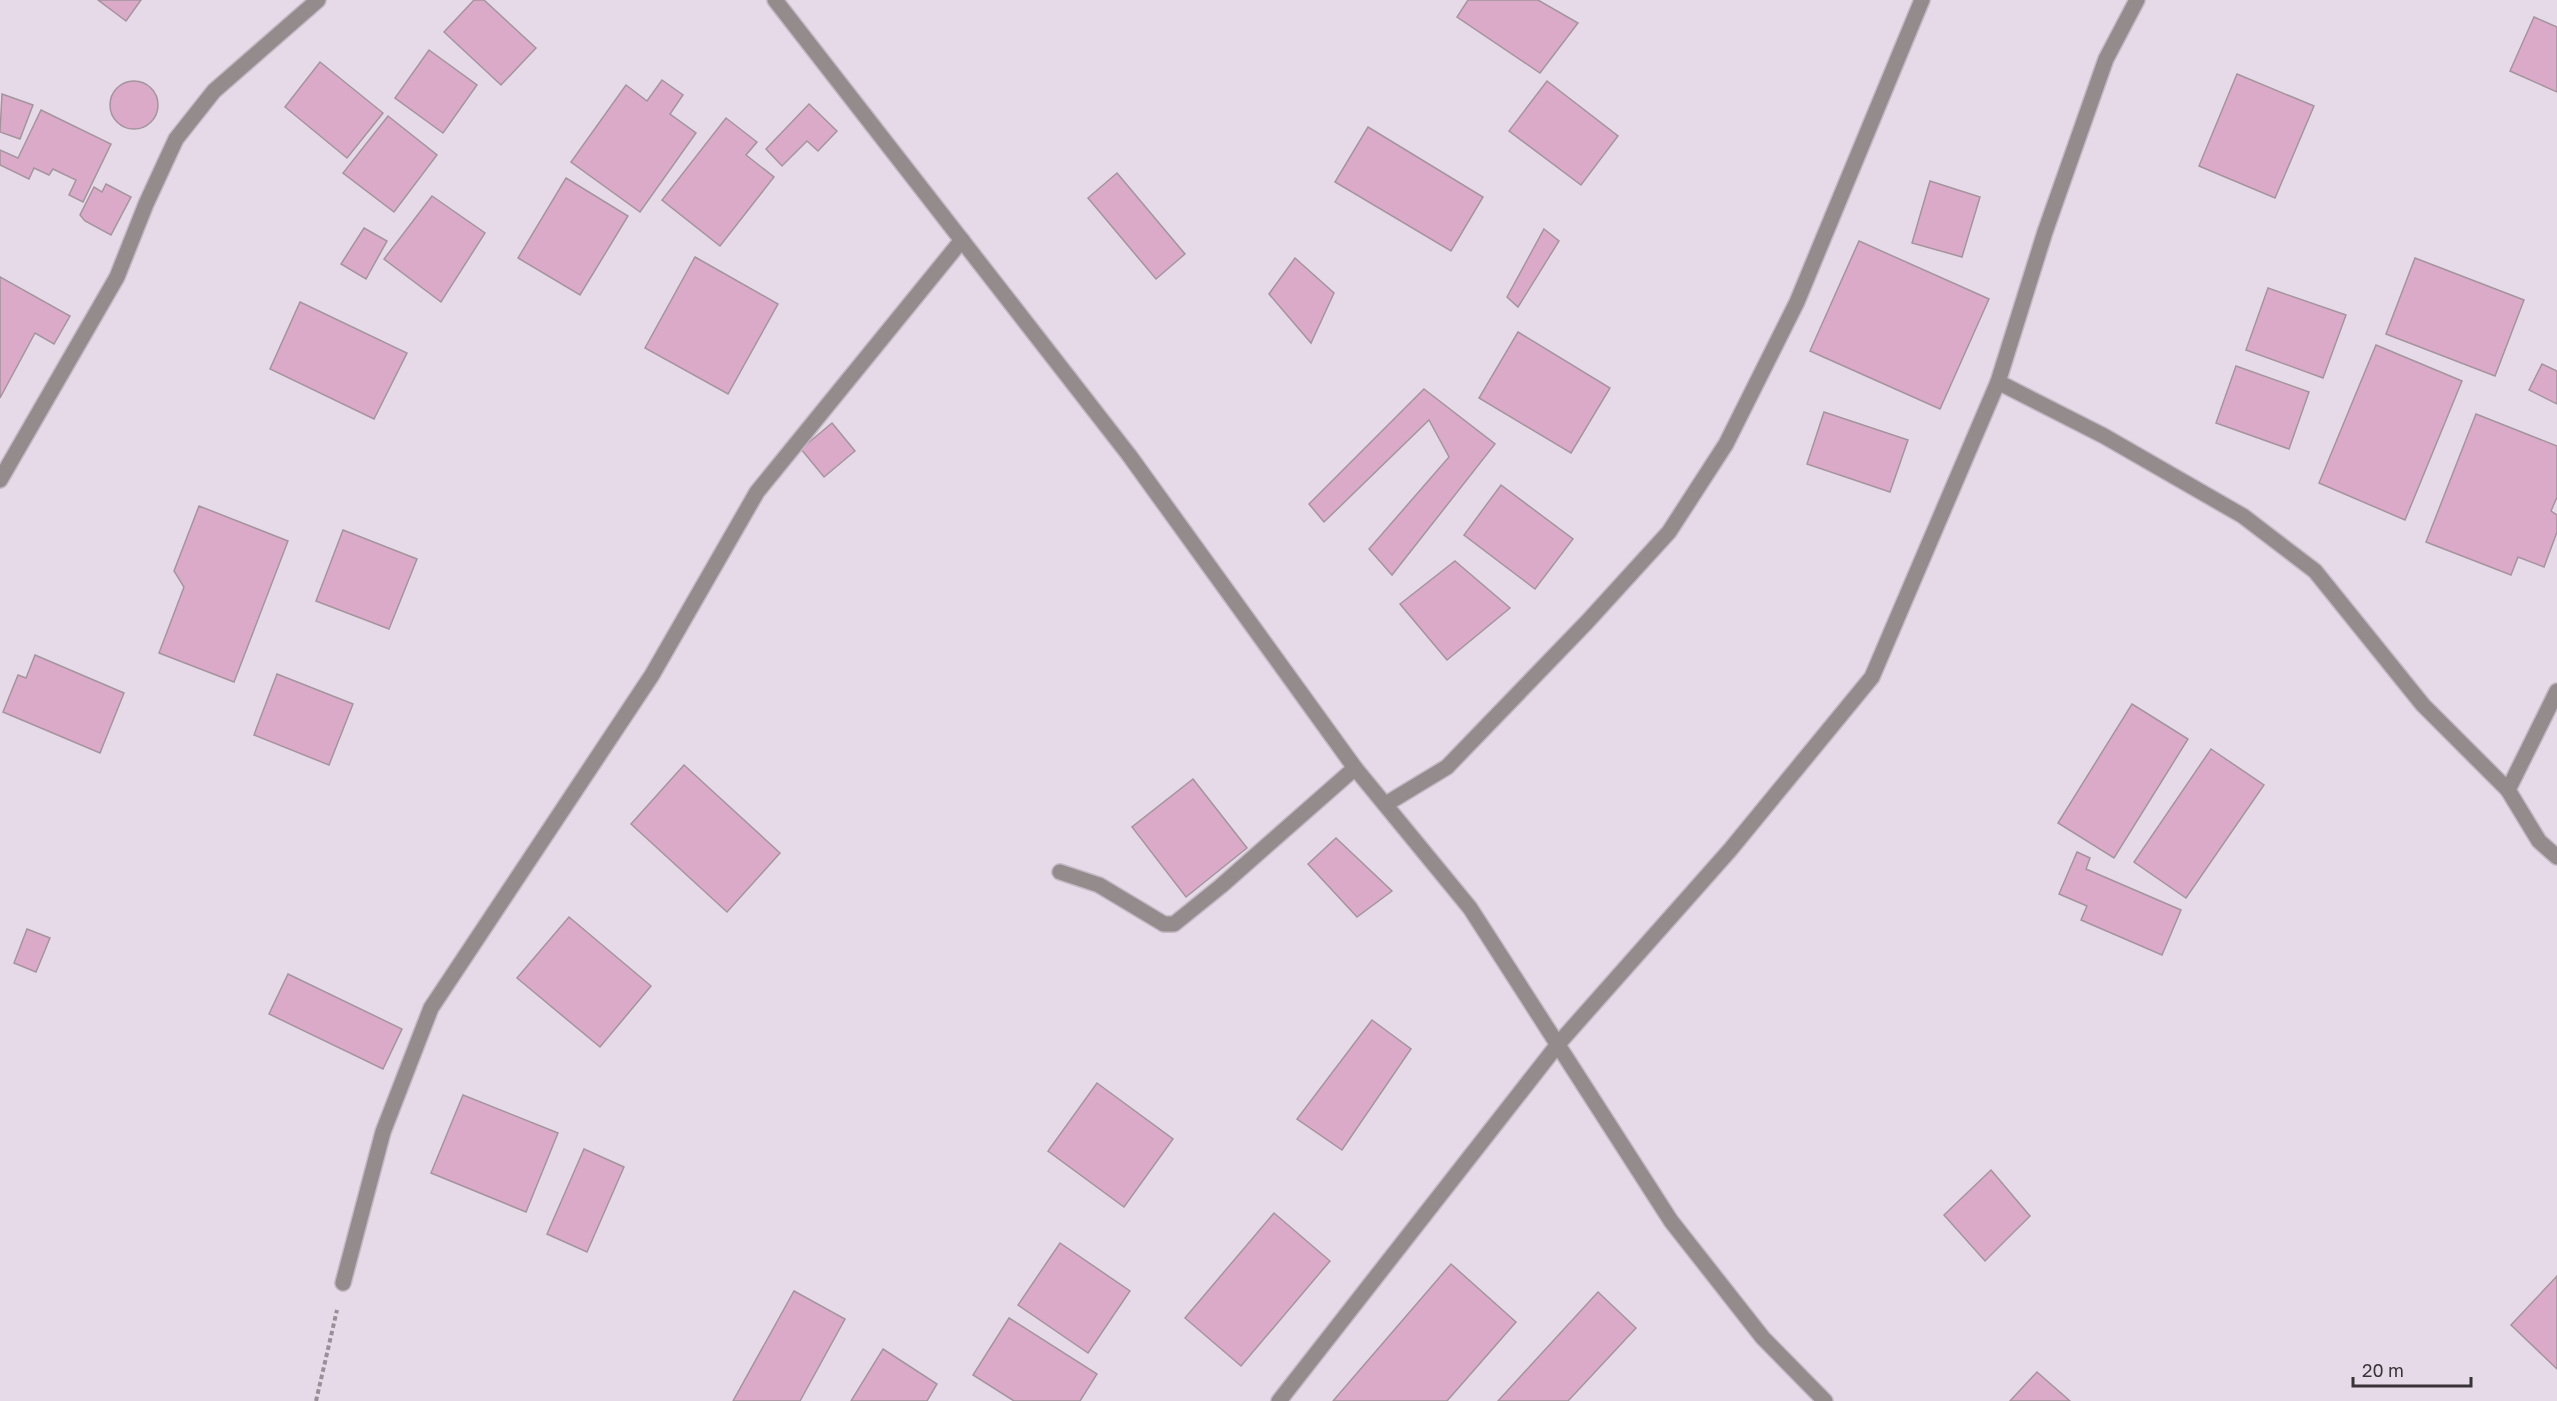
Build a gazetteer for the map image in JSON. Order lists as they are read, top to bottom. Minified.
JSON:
{"scale_bar":"20 m"}
